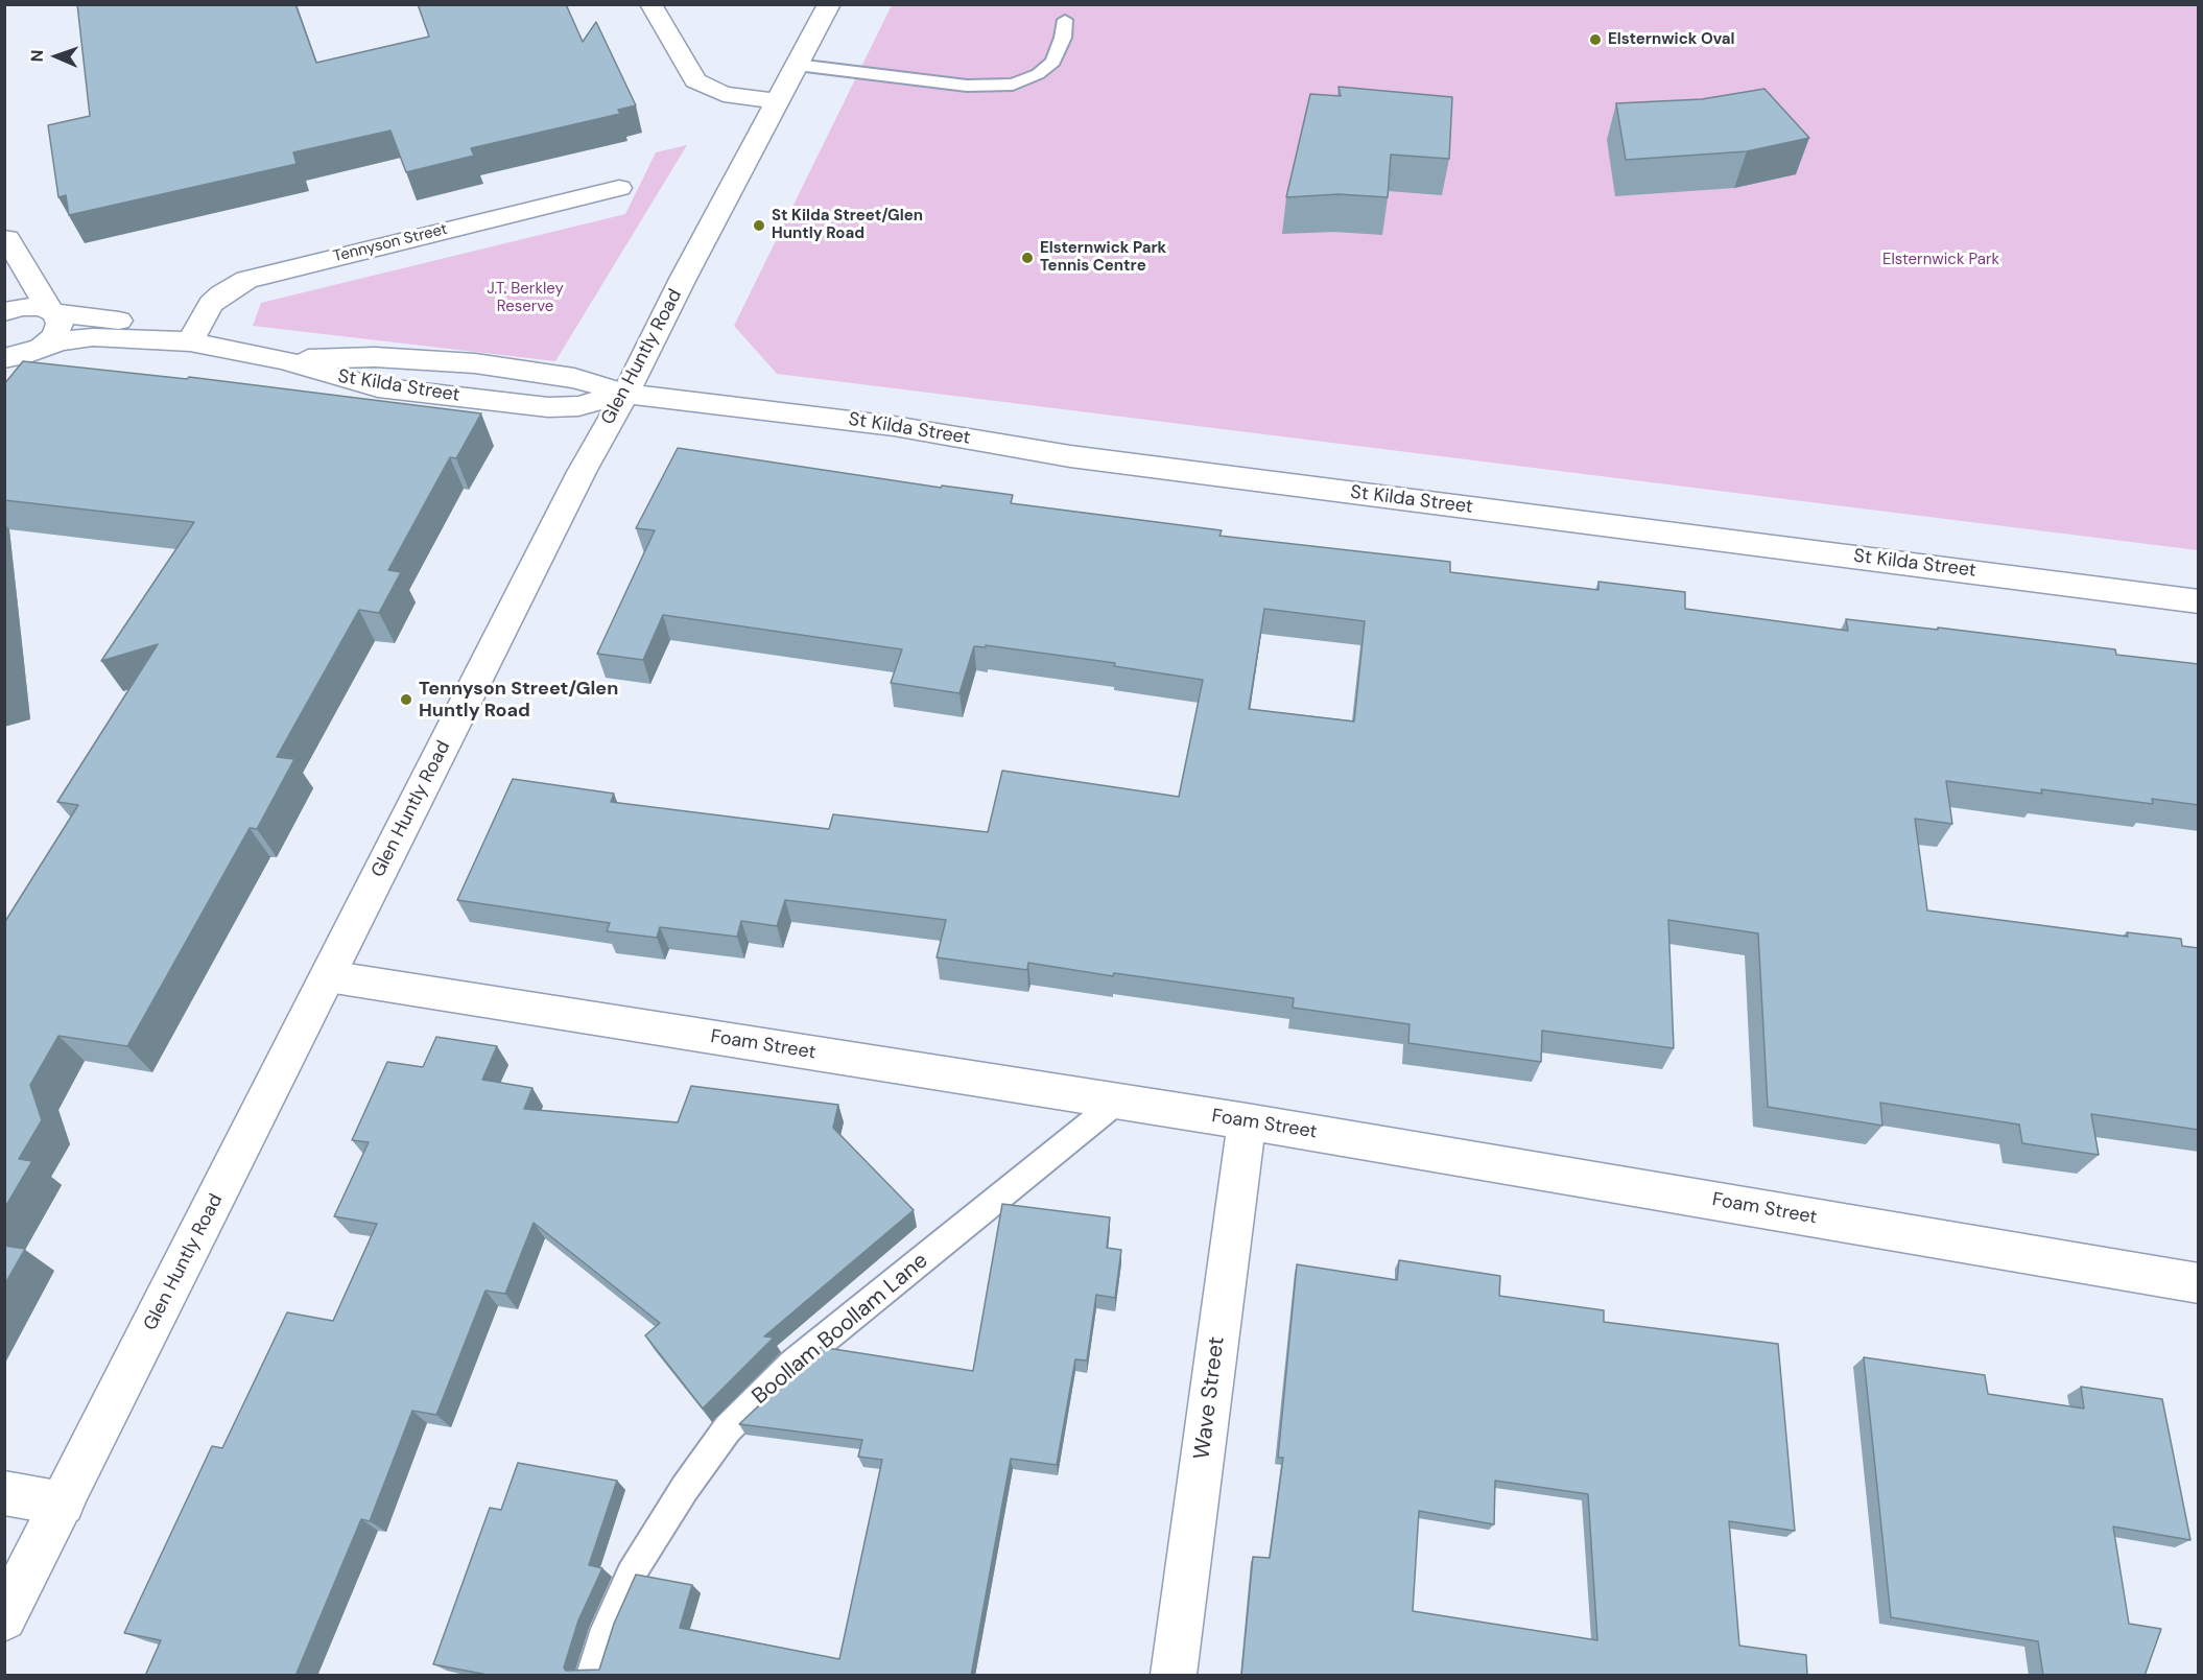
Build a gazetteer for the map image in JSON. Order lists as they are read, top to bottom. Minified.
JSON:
{"streets":{"street":["Tennyson Street","Glen Huntly Road","St Kilda Street","Foam Street","Wave Street"],"lane":["Boollam Boollam Lane"]},"crossings":[["Tennyson Street","St Kilda Street"],["Glen Huntly Road","St Kilda Street"],["Glen Huntly Road","Foam Street"],["Foam Street","Boollam Boollam Lane"],["Foam Street","Wave Street"]],"parks":["Elsternwick Park","J.T. Berkley Reserve"],"places":["Elsternwick Oval","St Kilda Street/Glen Huntly Road","Elsternwick Park Tennis Centre","Tennyson Street/Glen Huntly Road"],"north":"left"}
